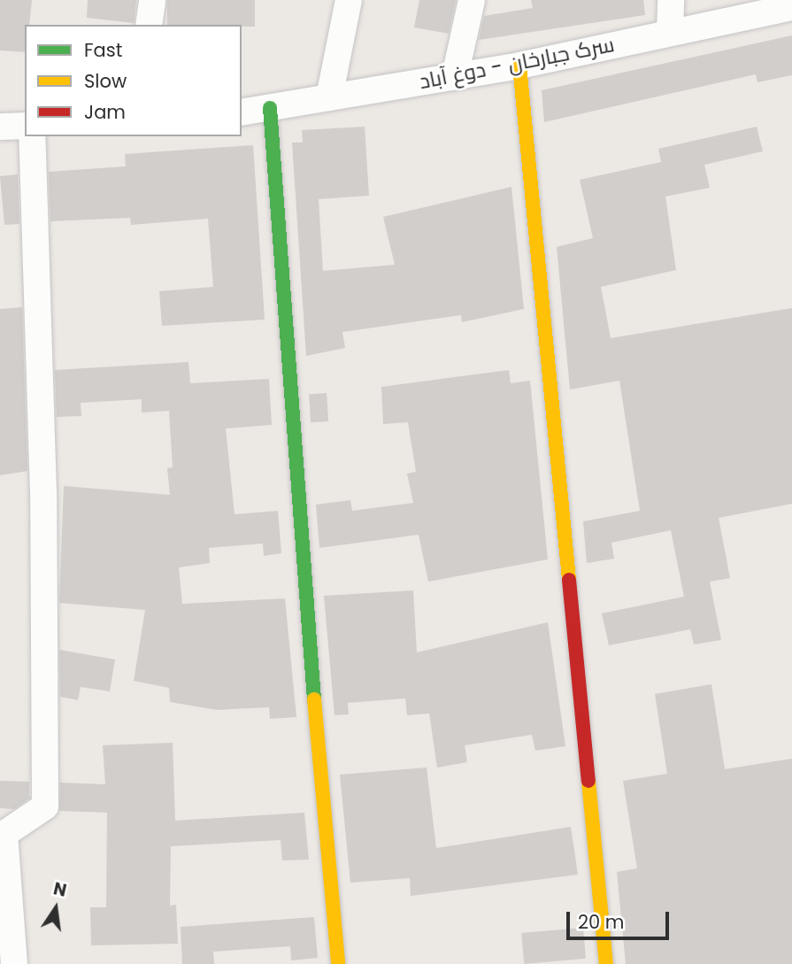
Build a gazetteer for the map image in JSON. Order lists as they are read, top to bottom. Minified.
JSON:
{"streets":{"street":["سرک جبارخان - دوغ آباد"]},"legend":["Fast","Slow","Jam"],"scale_bar":"20 m","north":"top"}
